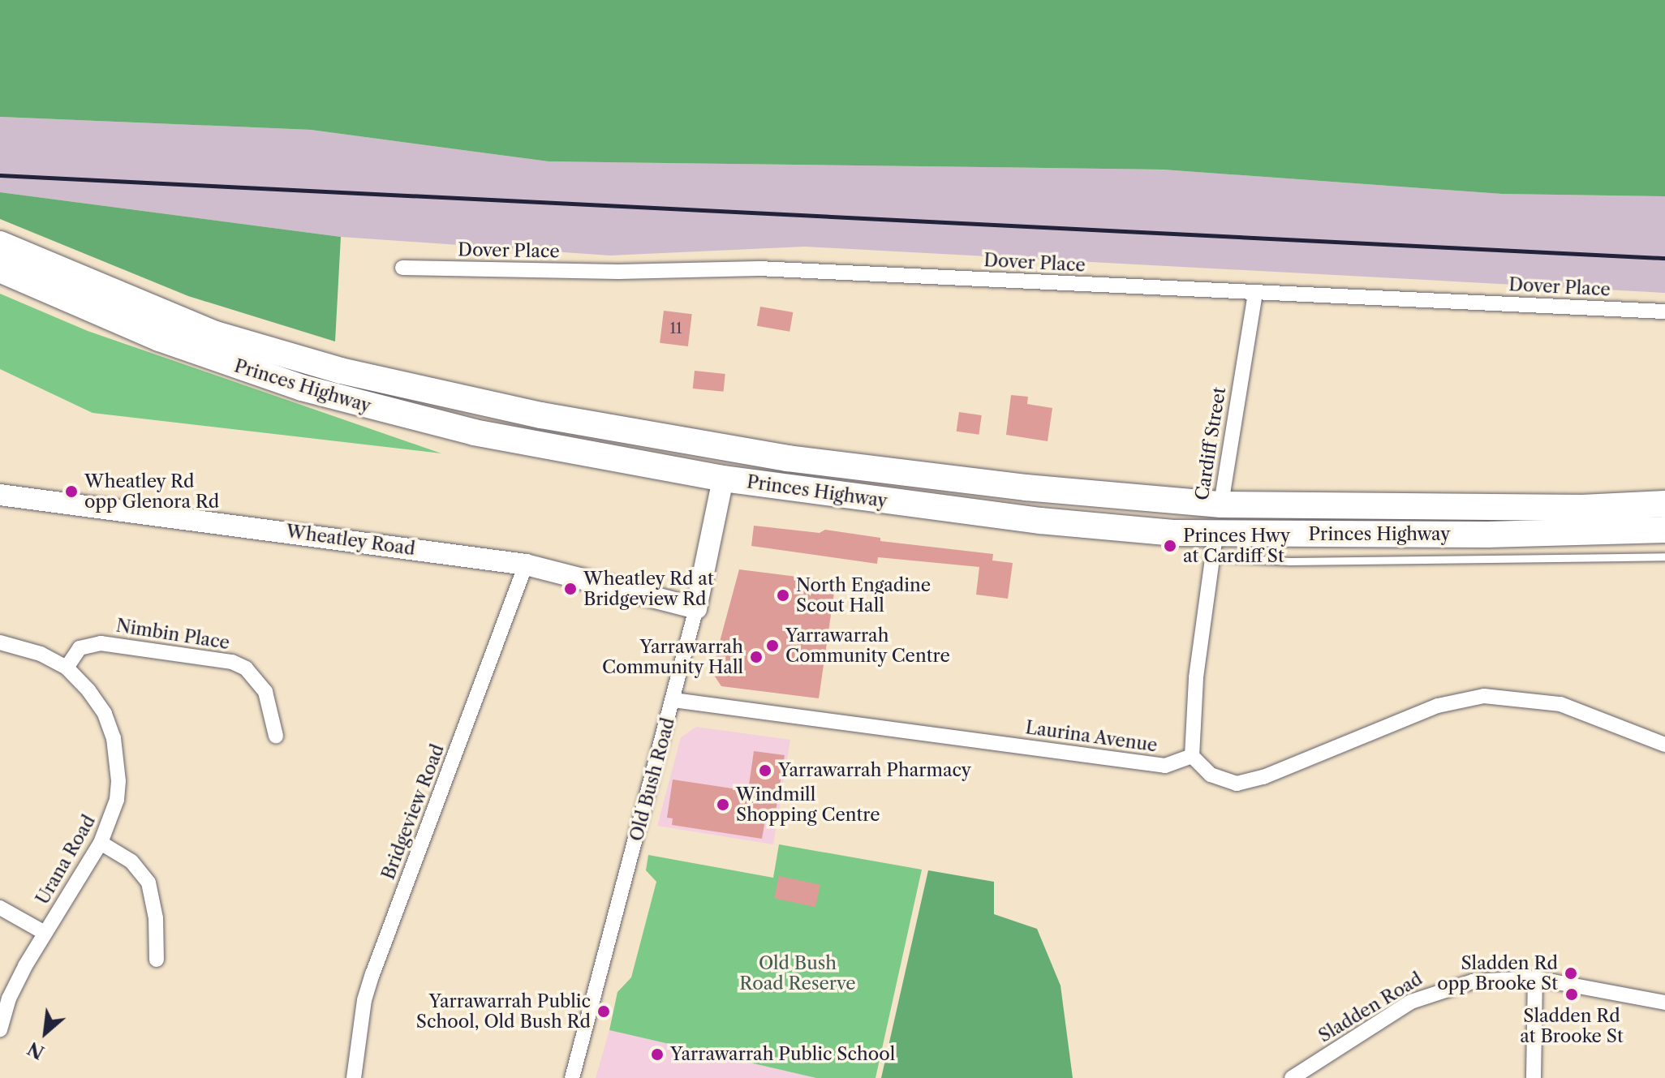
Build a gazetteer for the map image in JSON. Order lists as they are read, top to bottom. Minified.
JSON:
{"streets":{"highway":["Princes Highway"],"street":["Dover Place","Cardiff Street","Wheatley Road","Nimbin Place","Laurina Avenue","Old Bush Road","Bridgeview Road","Urana Road","Sladden Road"]},"crossings":[["Dover Place","Cardiff Street"],["Princes Highway","Cardiff Street"],["Princes Highway","Old Bush Road"],["Cardiff Street","Laurina Avenue"],["Wheatley Road","Old Bush Road"],["Wheatley Road","Bridgeview Road"],["Nimbin Place","Urana Road"],["Laurina Avenue","Old Bush Road"]],"parks":["Old Bush Road Reserve"],"places":["Wheatley Rd opp Glenora Rd","Princes Hwy at Cardiff St","Wheatley Rd at Bridgeview Rd","North Engadine Scout Hall","Yarrawarrah Community Centre","Yarrawarrah Community Hall","Yarrawarrah Pharmacy","Windmill Shopping Centre","Sladden Rd opp Brooke St","Sladden Rd at Brooke St","Yarrawarrah Public School, Old Bush Rd","Yarrawarrah Public School"],"house_numbers":["11"],"north":"bottom left"}
